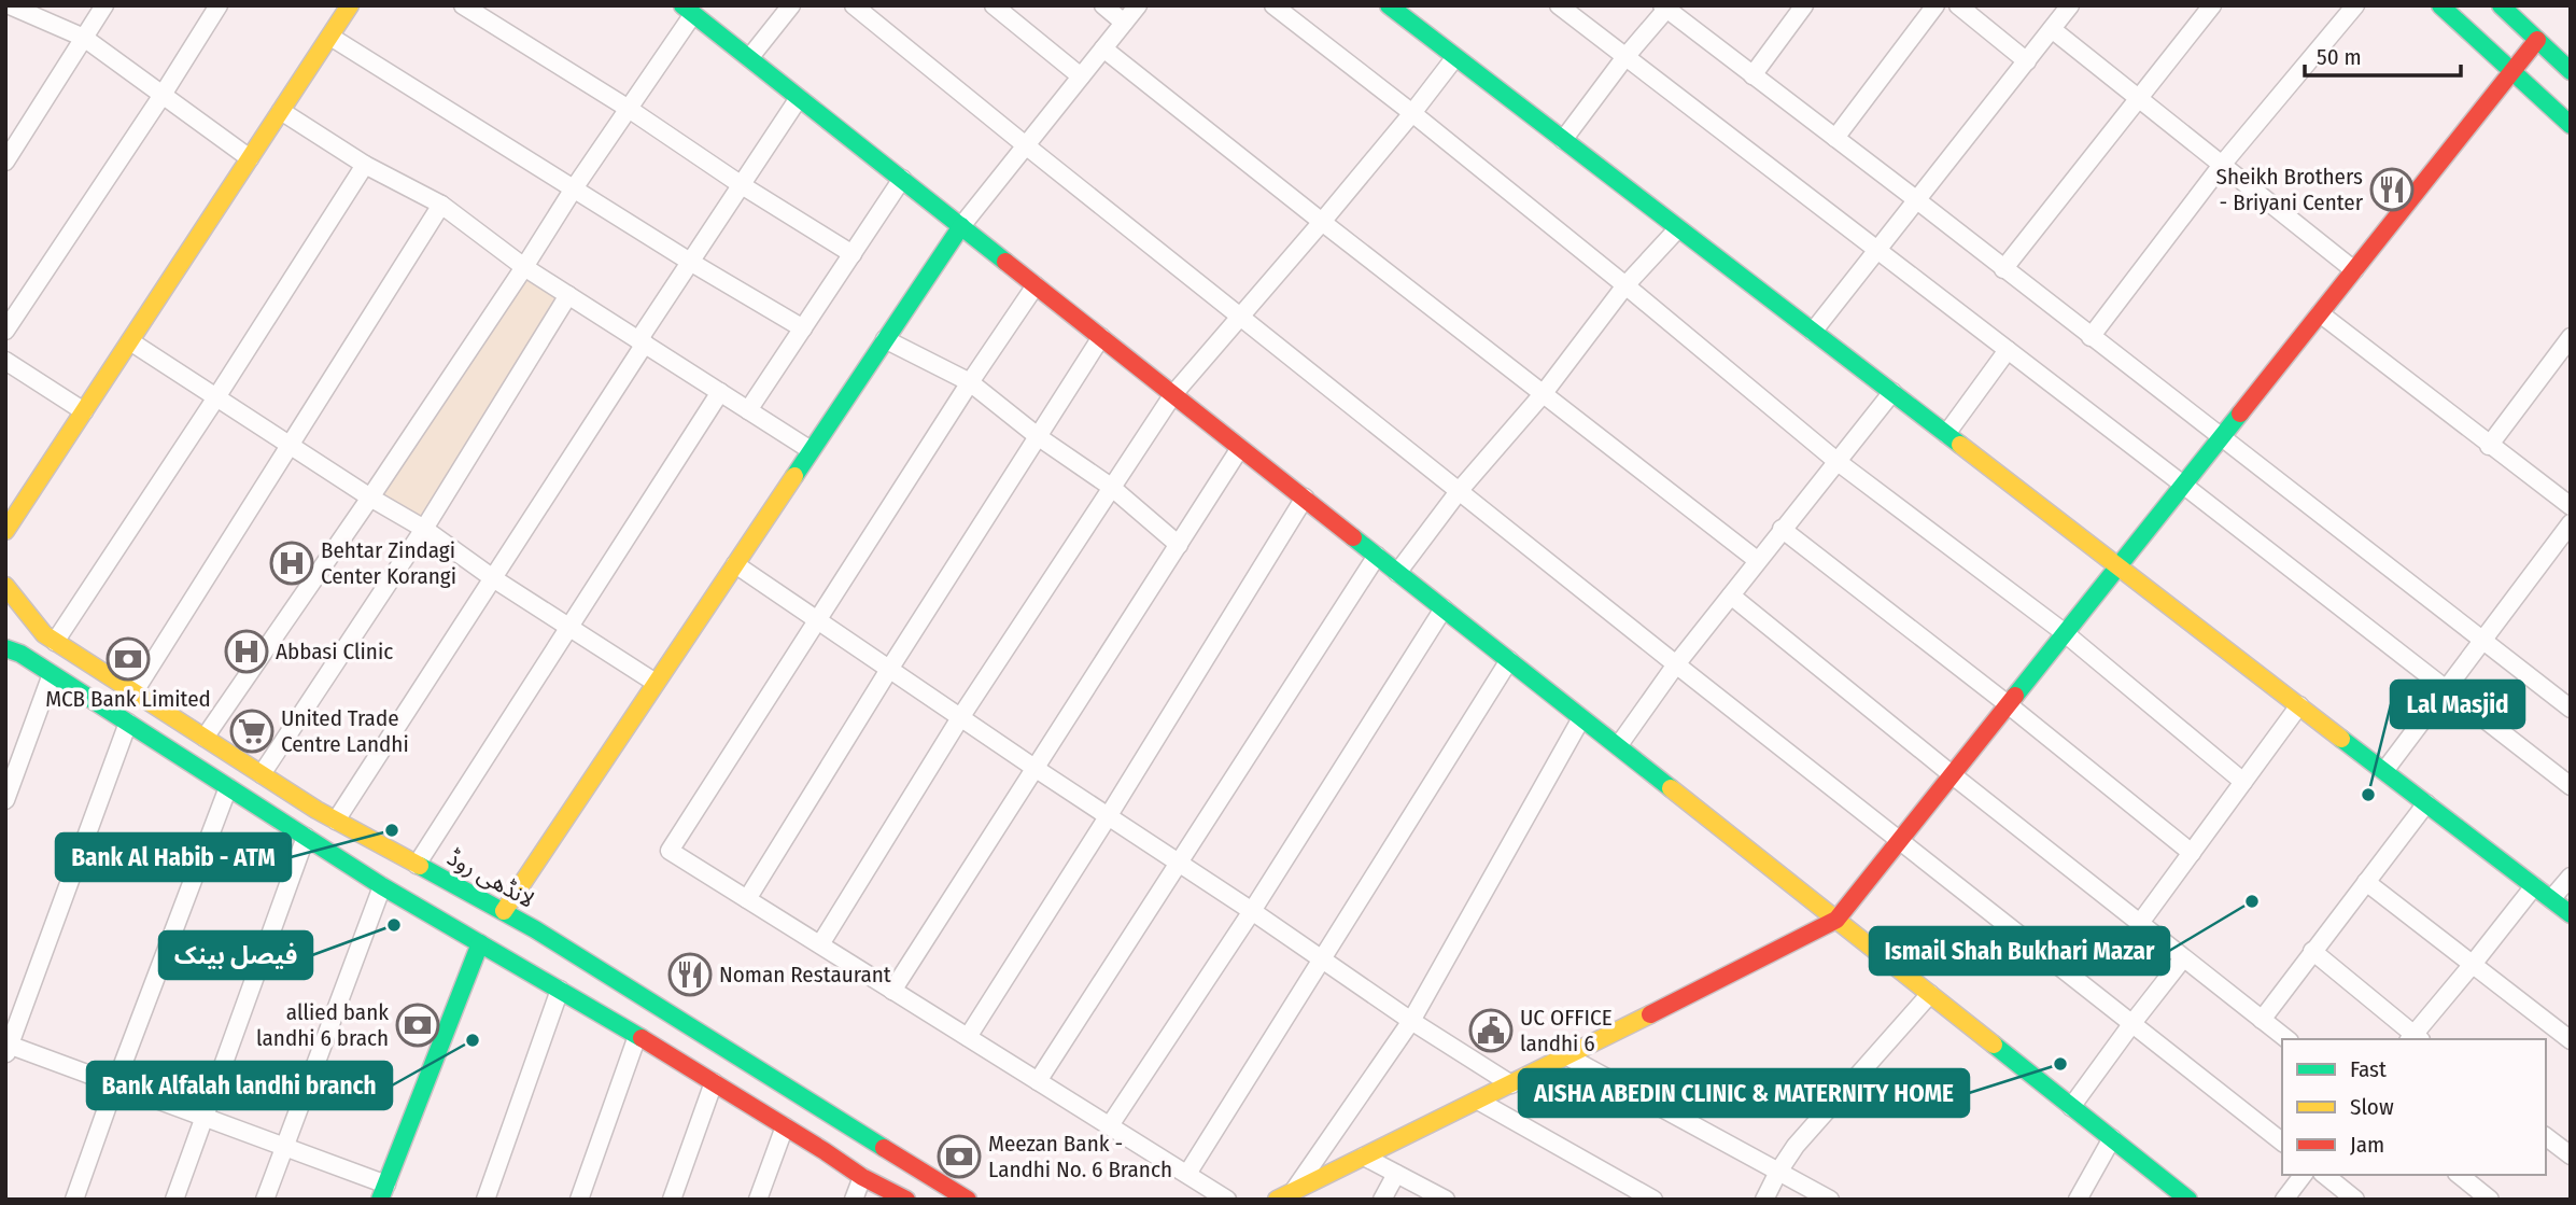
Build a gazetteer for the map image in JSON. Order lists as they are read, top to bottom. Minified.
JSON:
{"streets":{"street":["لانڈھی روڈ"]},"places":{"restaurant":["Sheikh Brothers - Briyani Center","Noman Restaurant"],"hospital":["Behtar Zindagi Center Korangi","Abbasi Clinic"],"bank":["MCB Bank Limited","allied bank landhi 6 brach","Meezan Bank - Landhi No. 6 Branch"],"supermarket":["United Trade Centre Landhi"],"other":["Lal Masjid","Bank Al Habib - ATM","Ismail Shah Bukhari Mazar","فیصل بینک","Bank Alfalah landhi branch","AISHA ABEDIN CLINIC & MATERNITY HOME"],"public building":["UC OFFICE landhi 6"]},"legend":["Fast","Slow","Jam"],"scale_bar":"50 m"}
